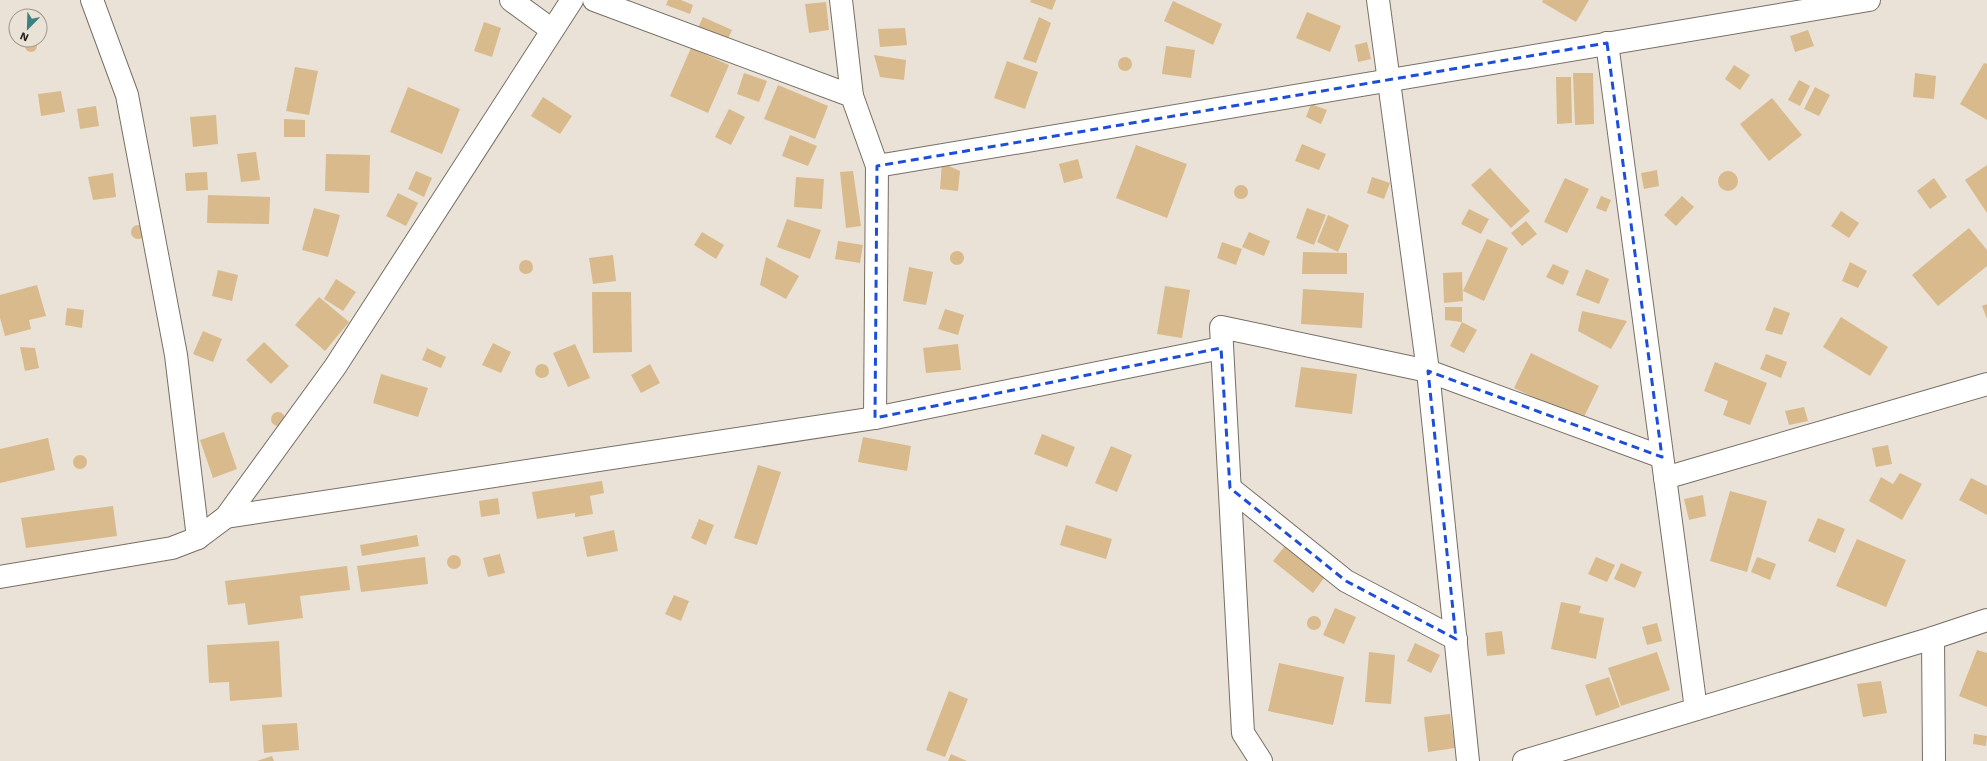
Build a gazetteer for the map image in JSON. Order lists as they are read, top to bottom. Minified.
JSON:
{"north":"bottom left"}
